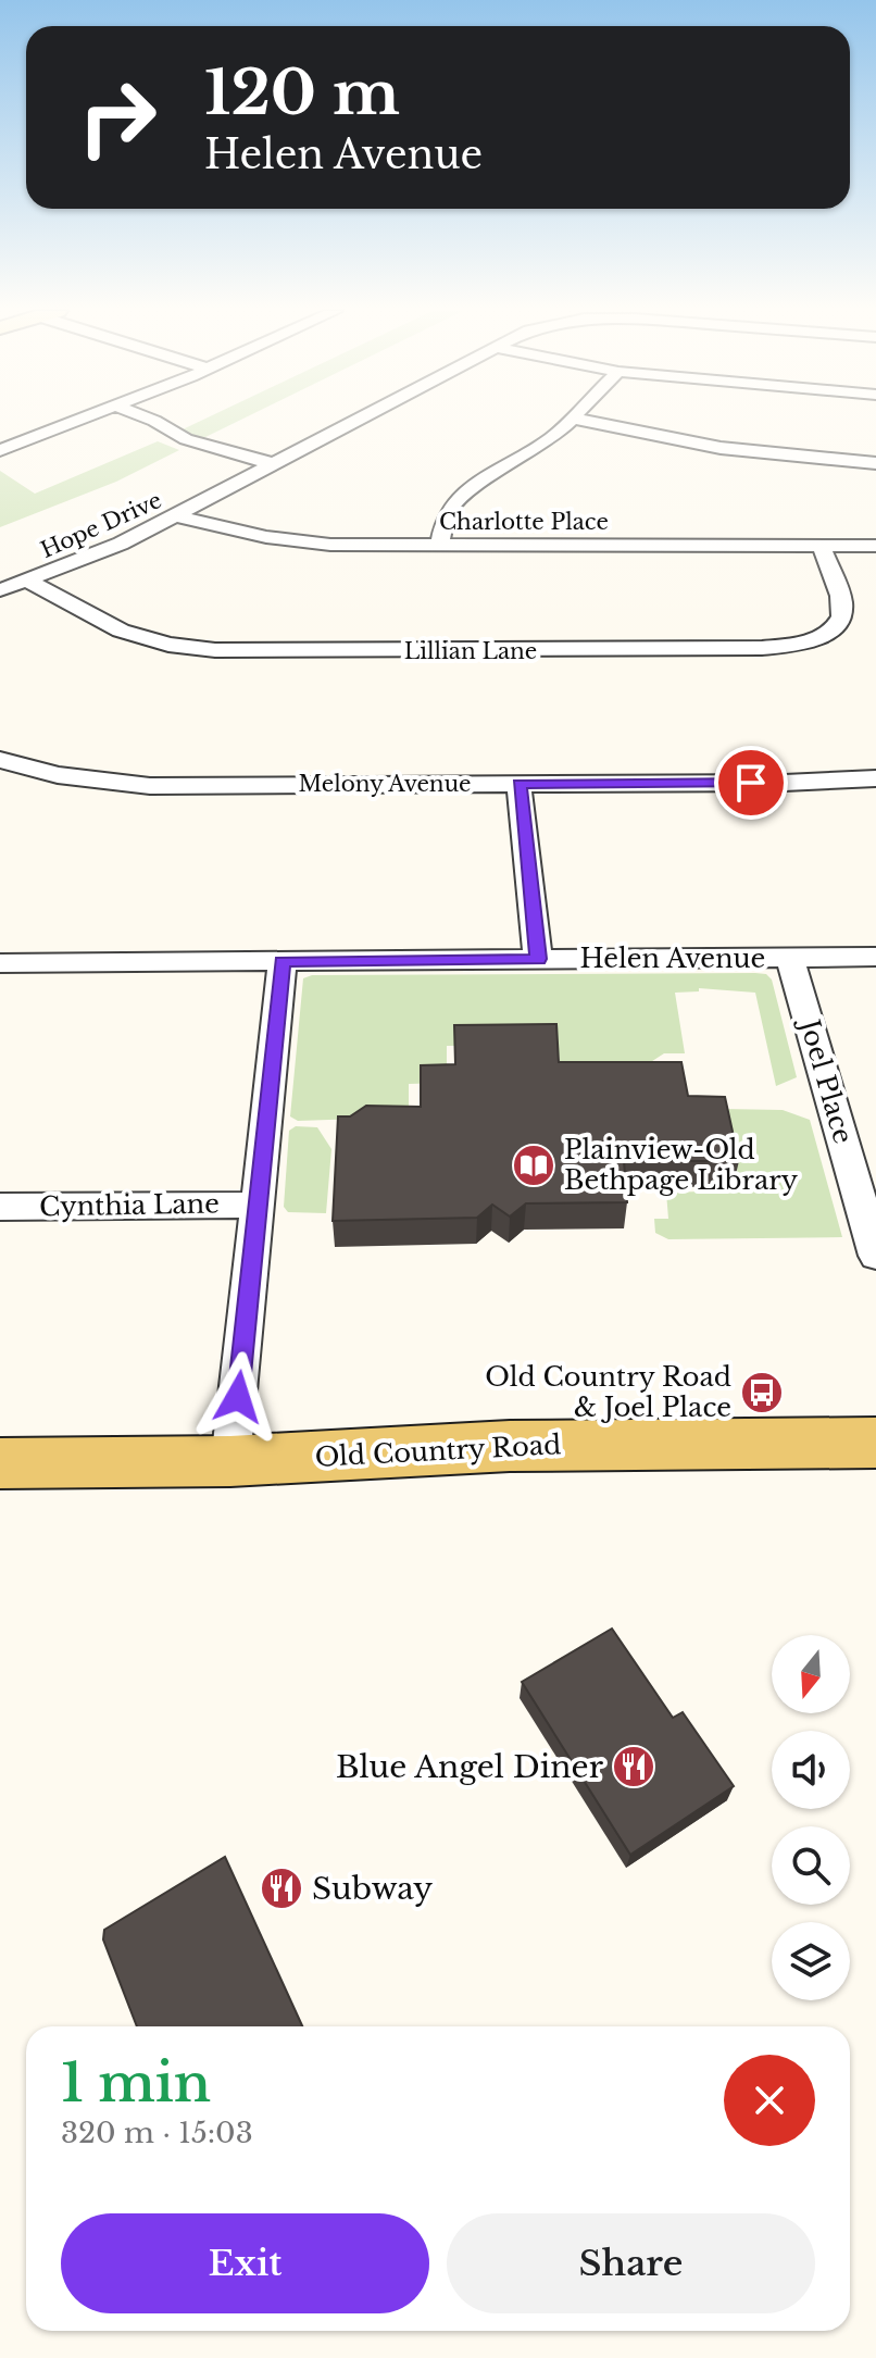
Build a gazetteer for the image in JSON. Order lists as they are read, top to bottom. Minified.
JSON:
{"streets":{"main road":["Old Country Road"],"street":["Charlotte Place","Hope Drive","Lillian Lane","Melony Avenue","Helen Avenue","Joel Place","Cynthia Lane"]},"crossings":[["Charlotte Place","Hope Drive"],["Charlotte Place","Lillian Lane"],["Hope Drive","Lillian Lane"],["Helen Avenue","Joel Place"]],"places":{"library":["Plainview-Old Bethpage Library"],"bus stop":["Old Country Road & Joel Place"],"restaurant":["Blue Angel Diner","Subway"]},"north":"bottom","page":{"turn":["120 m","Helen Avenue"],"heading":["1 min","320 m · 15:03"],"buttons":["Exit","Share"]}}
